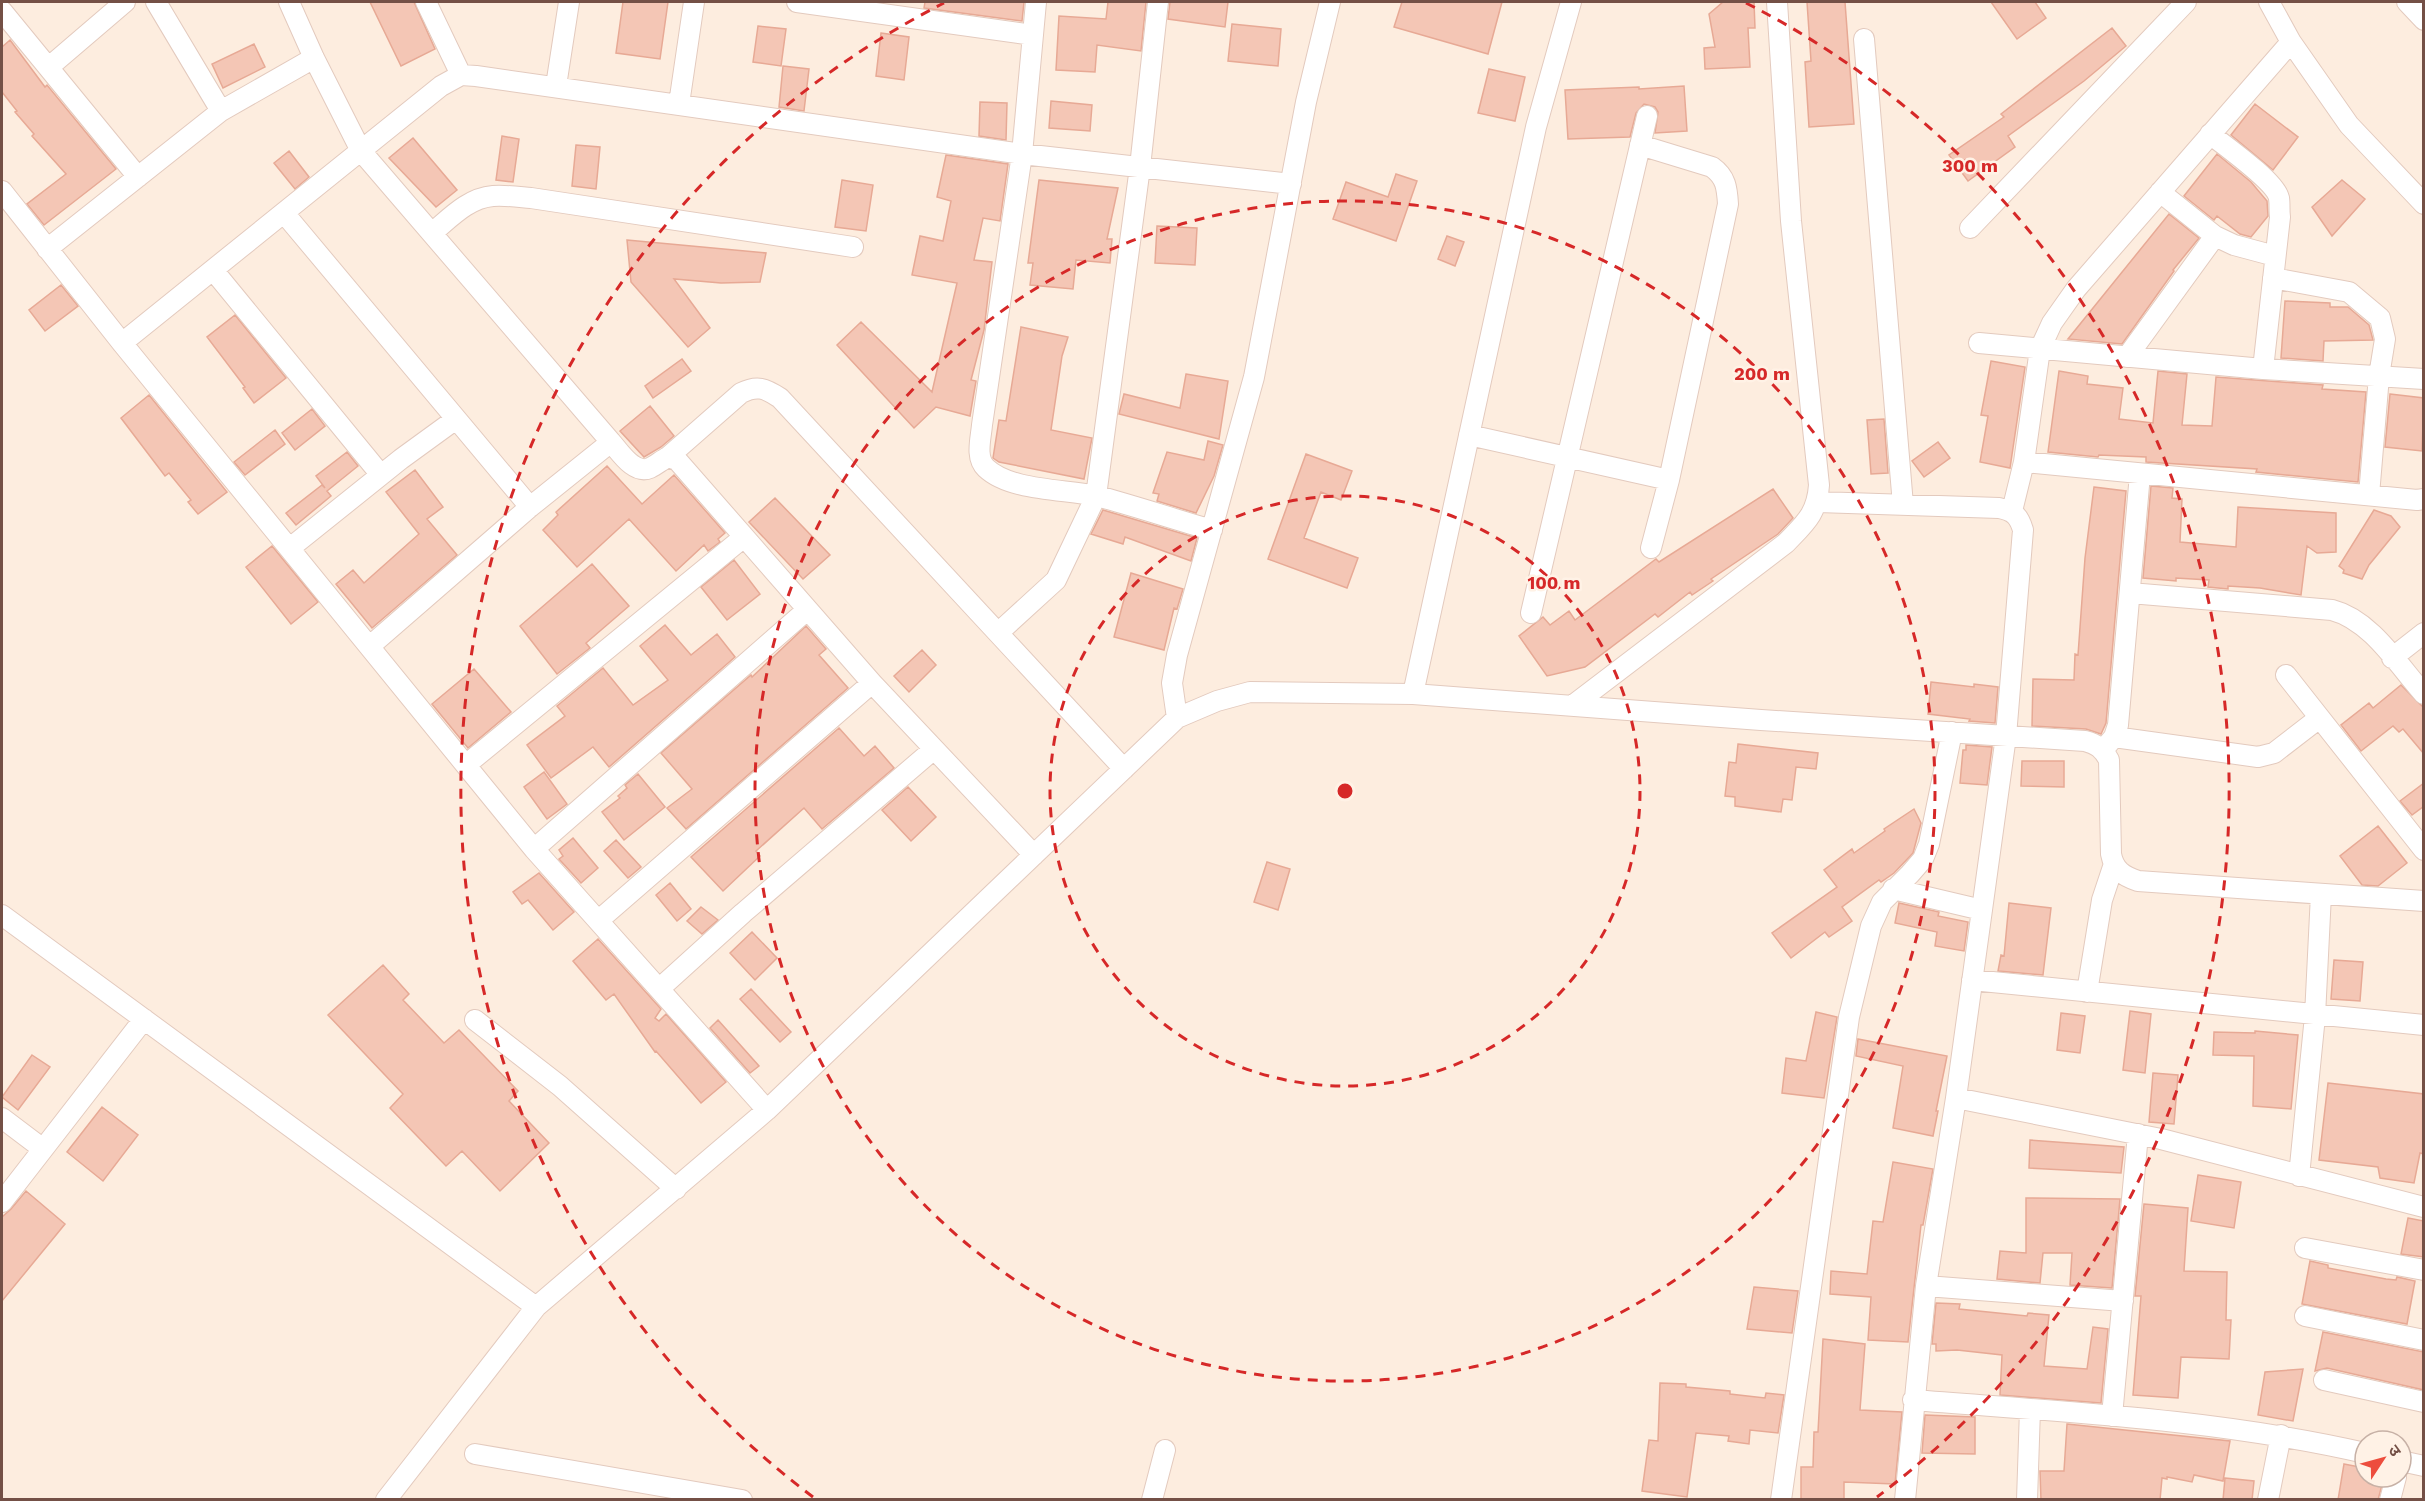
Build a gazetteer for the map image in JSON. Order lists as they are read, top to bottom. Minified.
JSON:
{"north":"top right","rings":["300 m","200 m","100 m"]}
